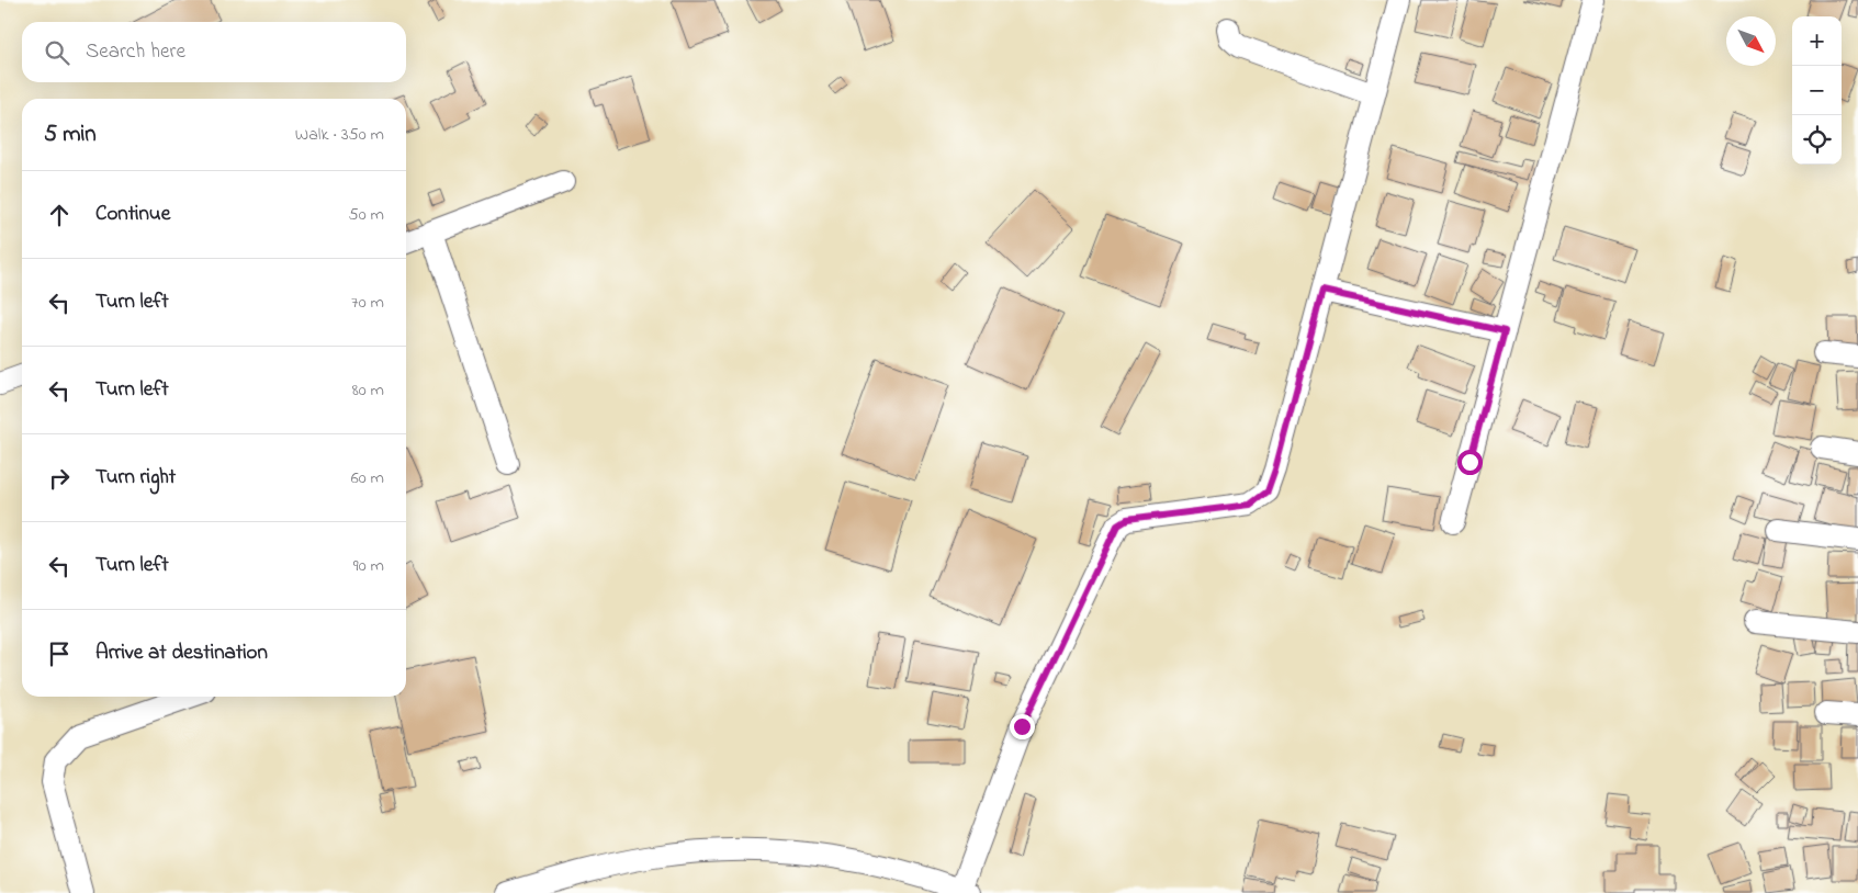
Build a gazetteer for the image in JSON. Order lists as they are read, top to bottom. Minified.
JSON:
{"north":"bottom right","page":{"map_buttons":["+","−"],"search":"Search here","heading":["5 min","Walk · 350 m"],"list":[["Continue","50 m"],["Turn left","70 m"],["Turn left","80 m"],["Turn right","60 m"],["Turn left","90 m"],"Arrive at destination"]}}
